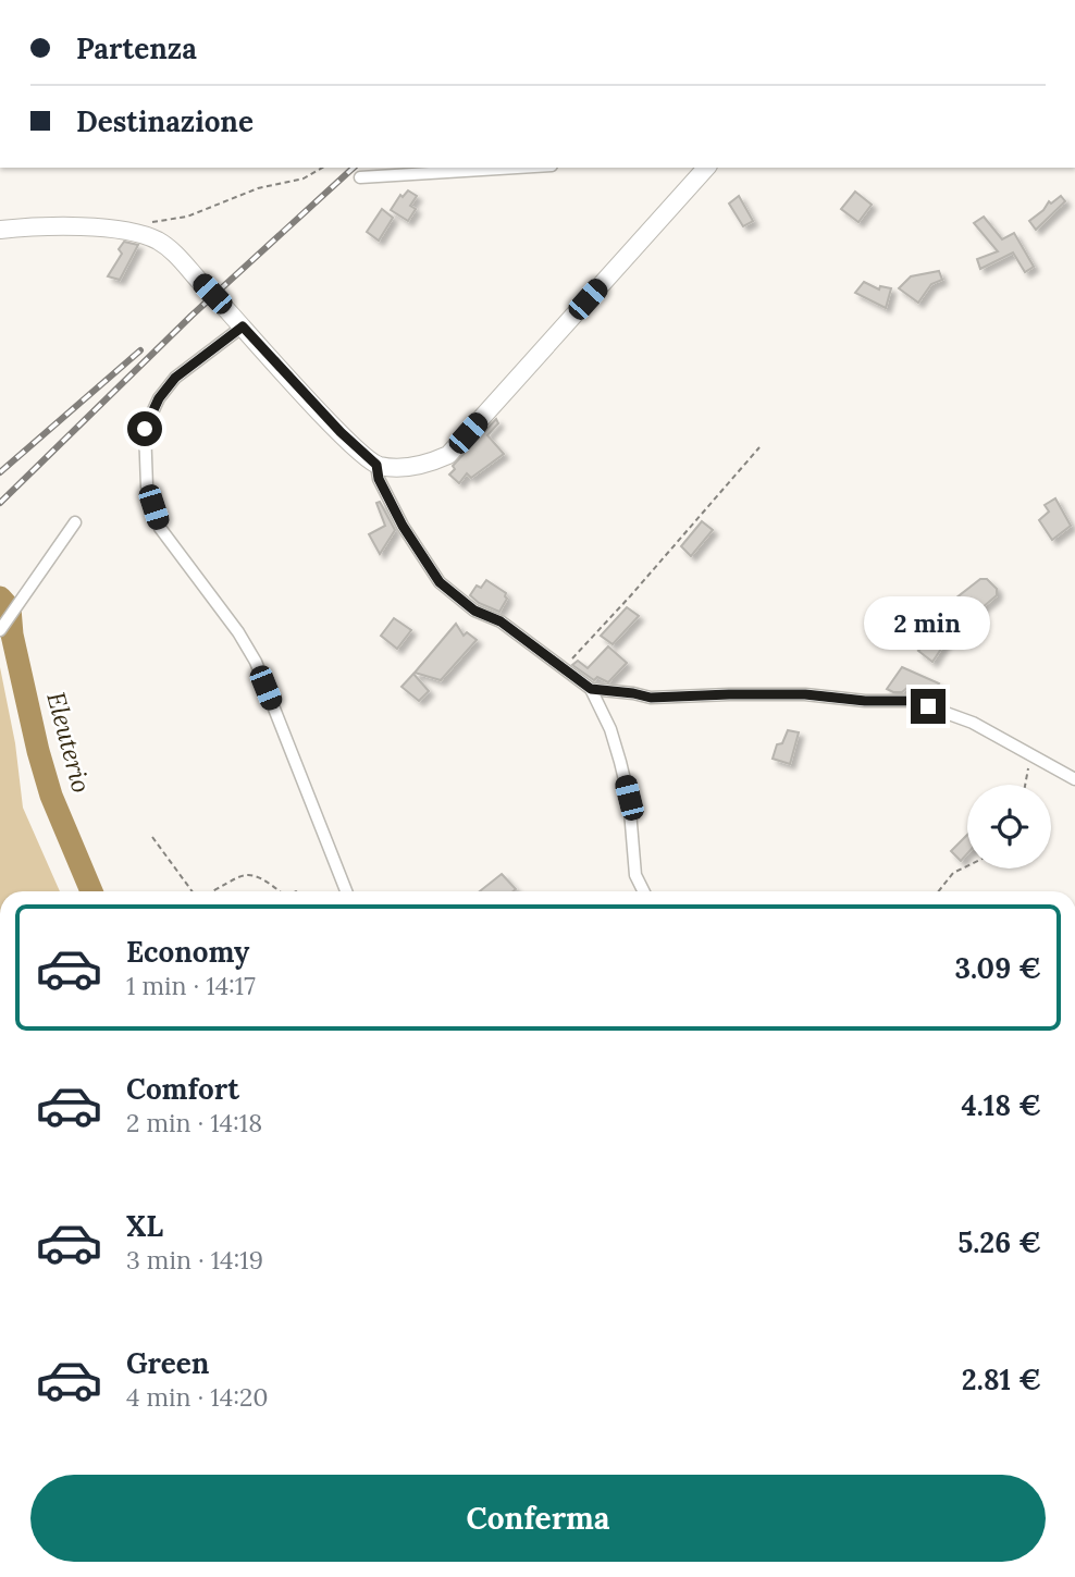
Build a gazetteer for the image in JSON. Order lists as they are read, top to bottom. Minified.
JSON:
{"water":["Eleuterio"],"page":{"banner":["Partenza","Destinazione"],"bubble":"2 min","list":[{"name":"Economy","note":"1 min · 14:17","value":"3.09 €"},{"name":"Comfort","note":"2 min · 14:18","value":"4.18 €"},{"name":"XL","note":"3 min · 14:19","value":"5.26 €"},{"name":"Green","note":"4 min · 14:20","value":"2.81 €"}],"buttons":"Conferma"}}
